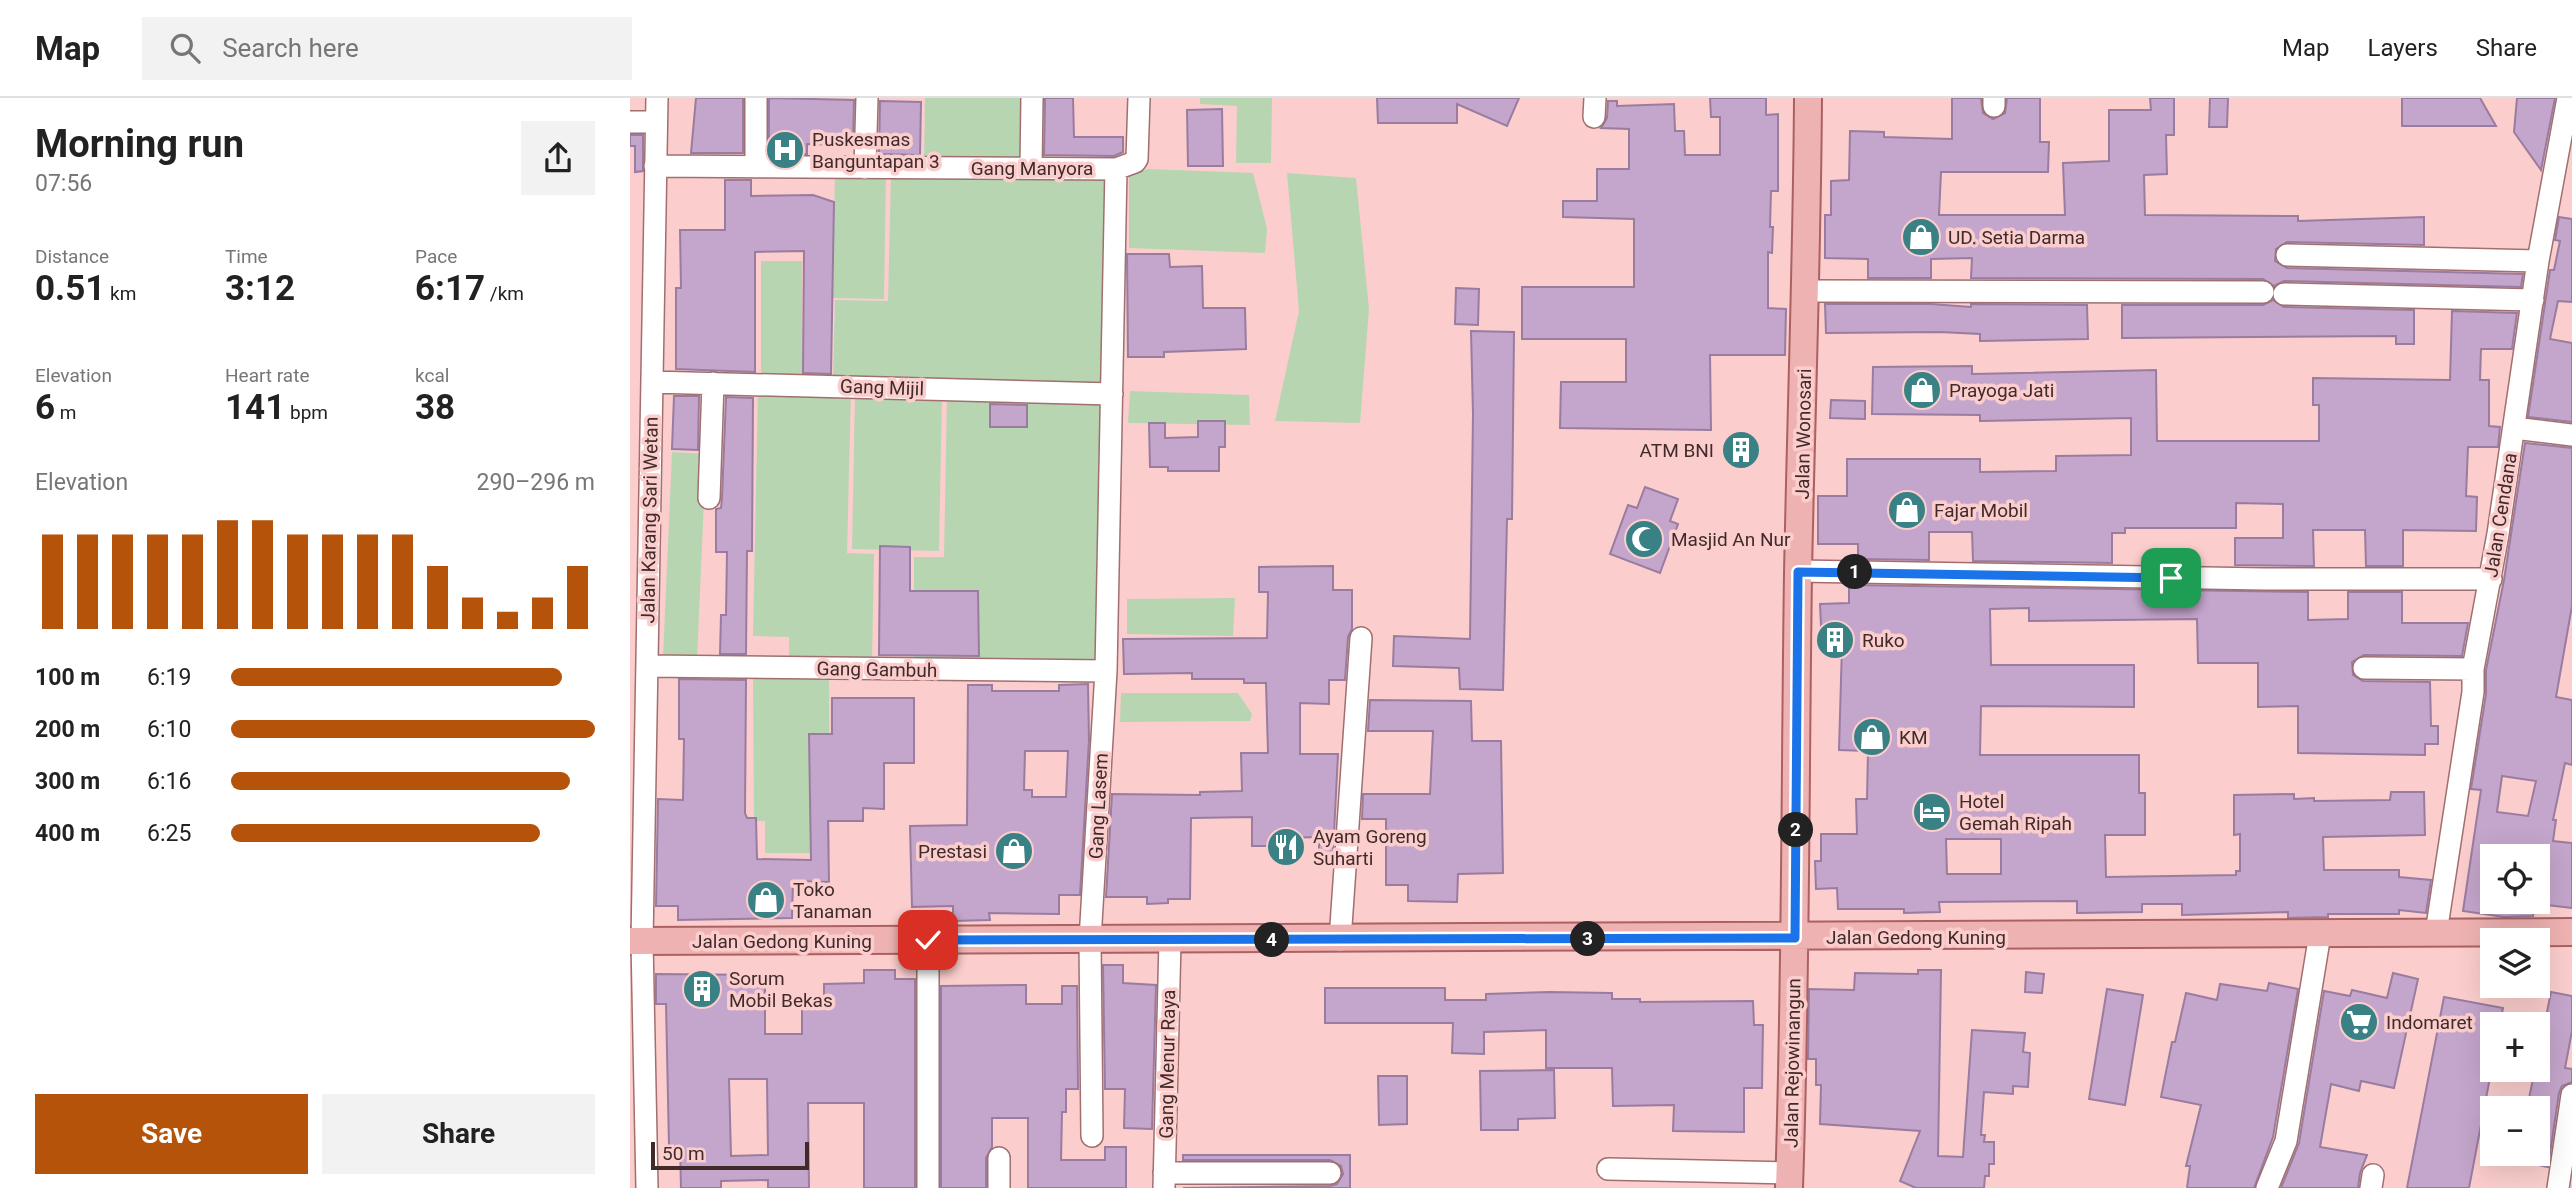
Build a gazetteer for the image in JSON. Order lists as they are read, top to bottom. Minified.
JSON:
{"streets":{"main road":["Jalan Wonosari","Jalan Gedong Kuning","Jalan Rejowinangun"],"street":["Gang Manyora","Gang Mijil","Jalan Cendana","Jalan Karang Sari Wetan","Gang Gambuh","Gang Lasem","Gang Menur Raya"]},"crossings":[["Gang Manyora","Jalan Karang Sari Wetan"],["Gang Manyora","Gang Lasem"],["Gang Mijil","Jalan Karang Sari Wetan"],["Gang Mijil","Gang Lasem"],["Jalan Wonosari","Jalan Gedong Kuning"],["Jalan Wonosari","Jalan Rejowinangun"],["Jalan Cendana","Jalan Gedong Kuning"],["Jalan Karang Sari Wetan","Gang Gambuh"],["Jalan Karang Sari Wetan","Jalan Gedong Kuning"],["Gang Gambuh","Gang Lasem"],["Gang Lasem","Jalan Gedong Kuning"],["Jalan Gedong Kuning","Jalan Rejowinangun"],["Jalan Gedong Kuning","Gang Menur Raya"]],"places":{"hospital":["Puskesmas Banguntapan 3"],"shop":["UD. Setia Darma","Prayoga Jati","Fajar Mobil","KM","Prestasi","Toko Tanaman"],"building":["ATM BNI","Ruko","Sorum Mobil Bekas"],"mosque":["Masjid An Nur"],"hotel":["Hotel Gemah Ripah"],"restaurant":["Ayam Goreng Suharti"],"supermarket":["Indomaret"]},"scale_bar":"50 m","page":{"header":"Map","search":"Search here","nav":["Map","Layers","Share"],"heading":["Morning run","07:56"],"stats":[["Distance","0.51 km"],["Time","3:12"],["Pace","6:17 /km"],["Elevation","6 m"],["Heart rate","141 bpm"],["kcal","38"]],"chart":["Elevation","290–296 m"],"pins":["1","2","3","4"],"list":[{"name":"100 m","note":"6:19"},{"name":"200 m","note":"6:10"},{"name":"300 m","note":"6:16"},{"name":"400 m","note":"6:25"}],"map_buttons":["+","−"],"buttons":["Save","Share"],"scale":"50 m"}}
